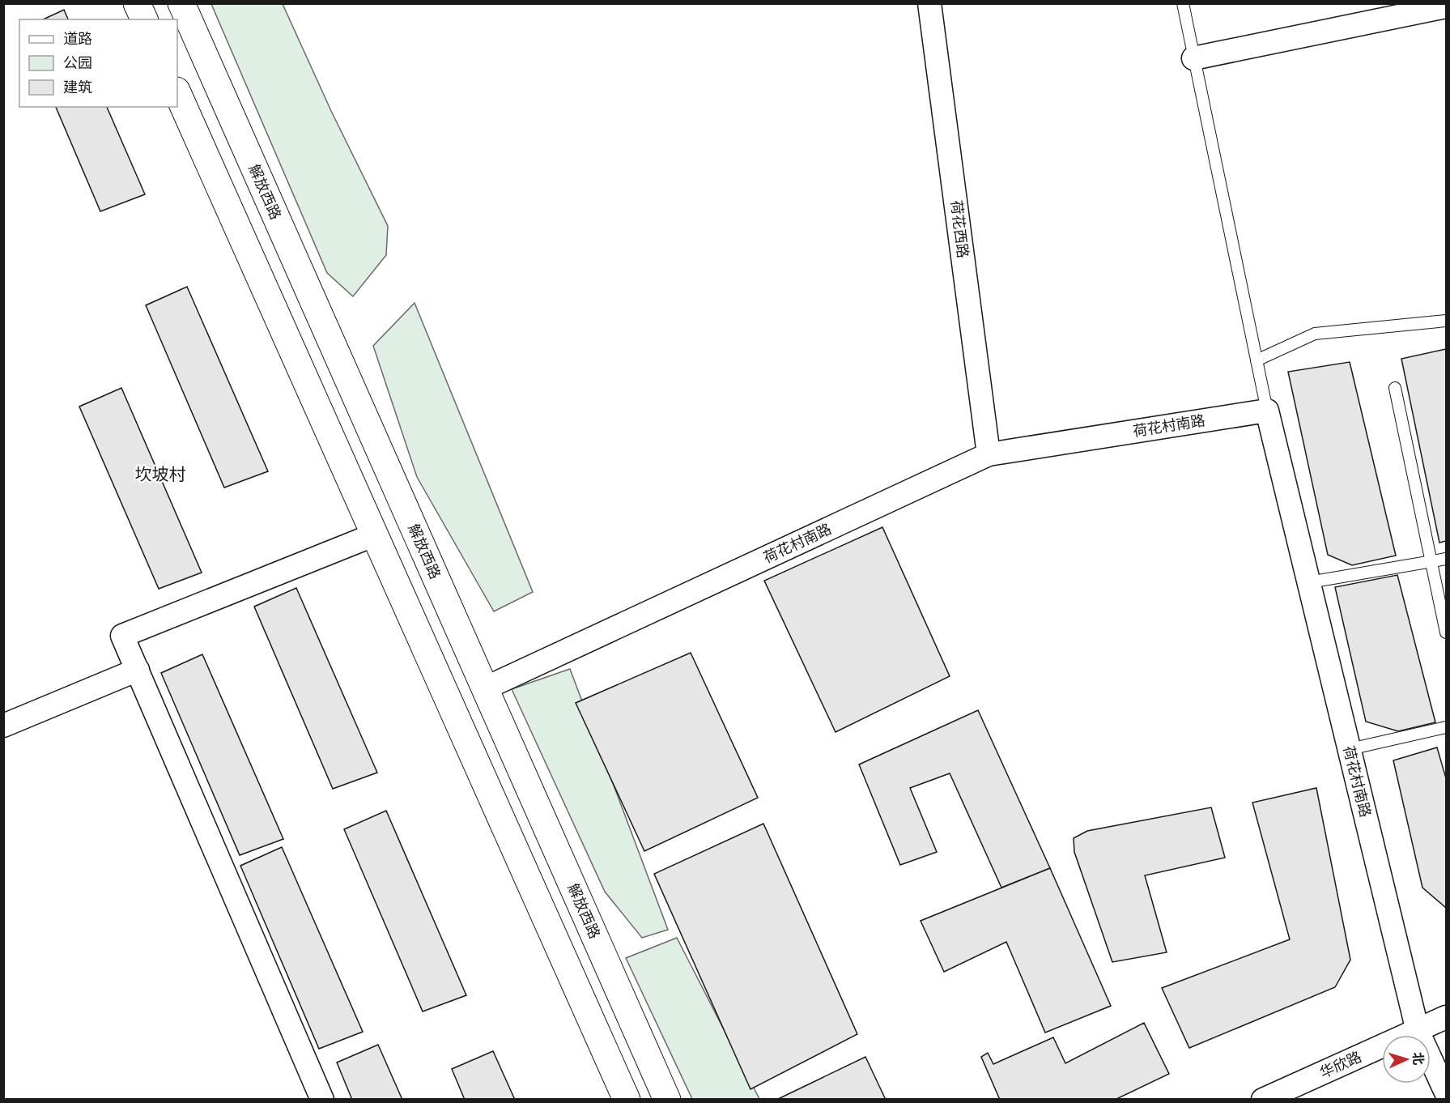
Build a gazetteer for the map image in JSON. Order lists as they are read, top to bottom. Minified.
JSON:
{"streets":{"main road":["解放西路"],"street":["荷花西路","荷花村南路","华欣路"]},"crossings":[["解放西路","荷花村南路"],["荷花西路","荷花村南路"],["荷花村南路","华欣路"]],"districts":["坎坡村"],"legend":["道路","公园","建筑"],"north":"right"}
